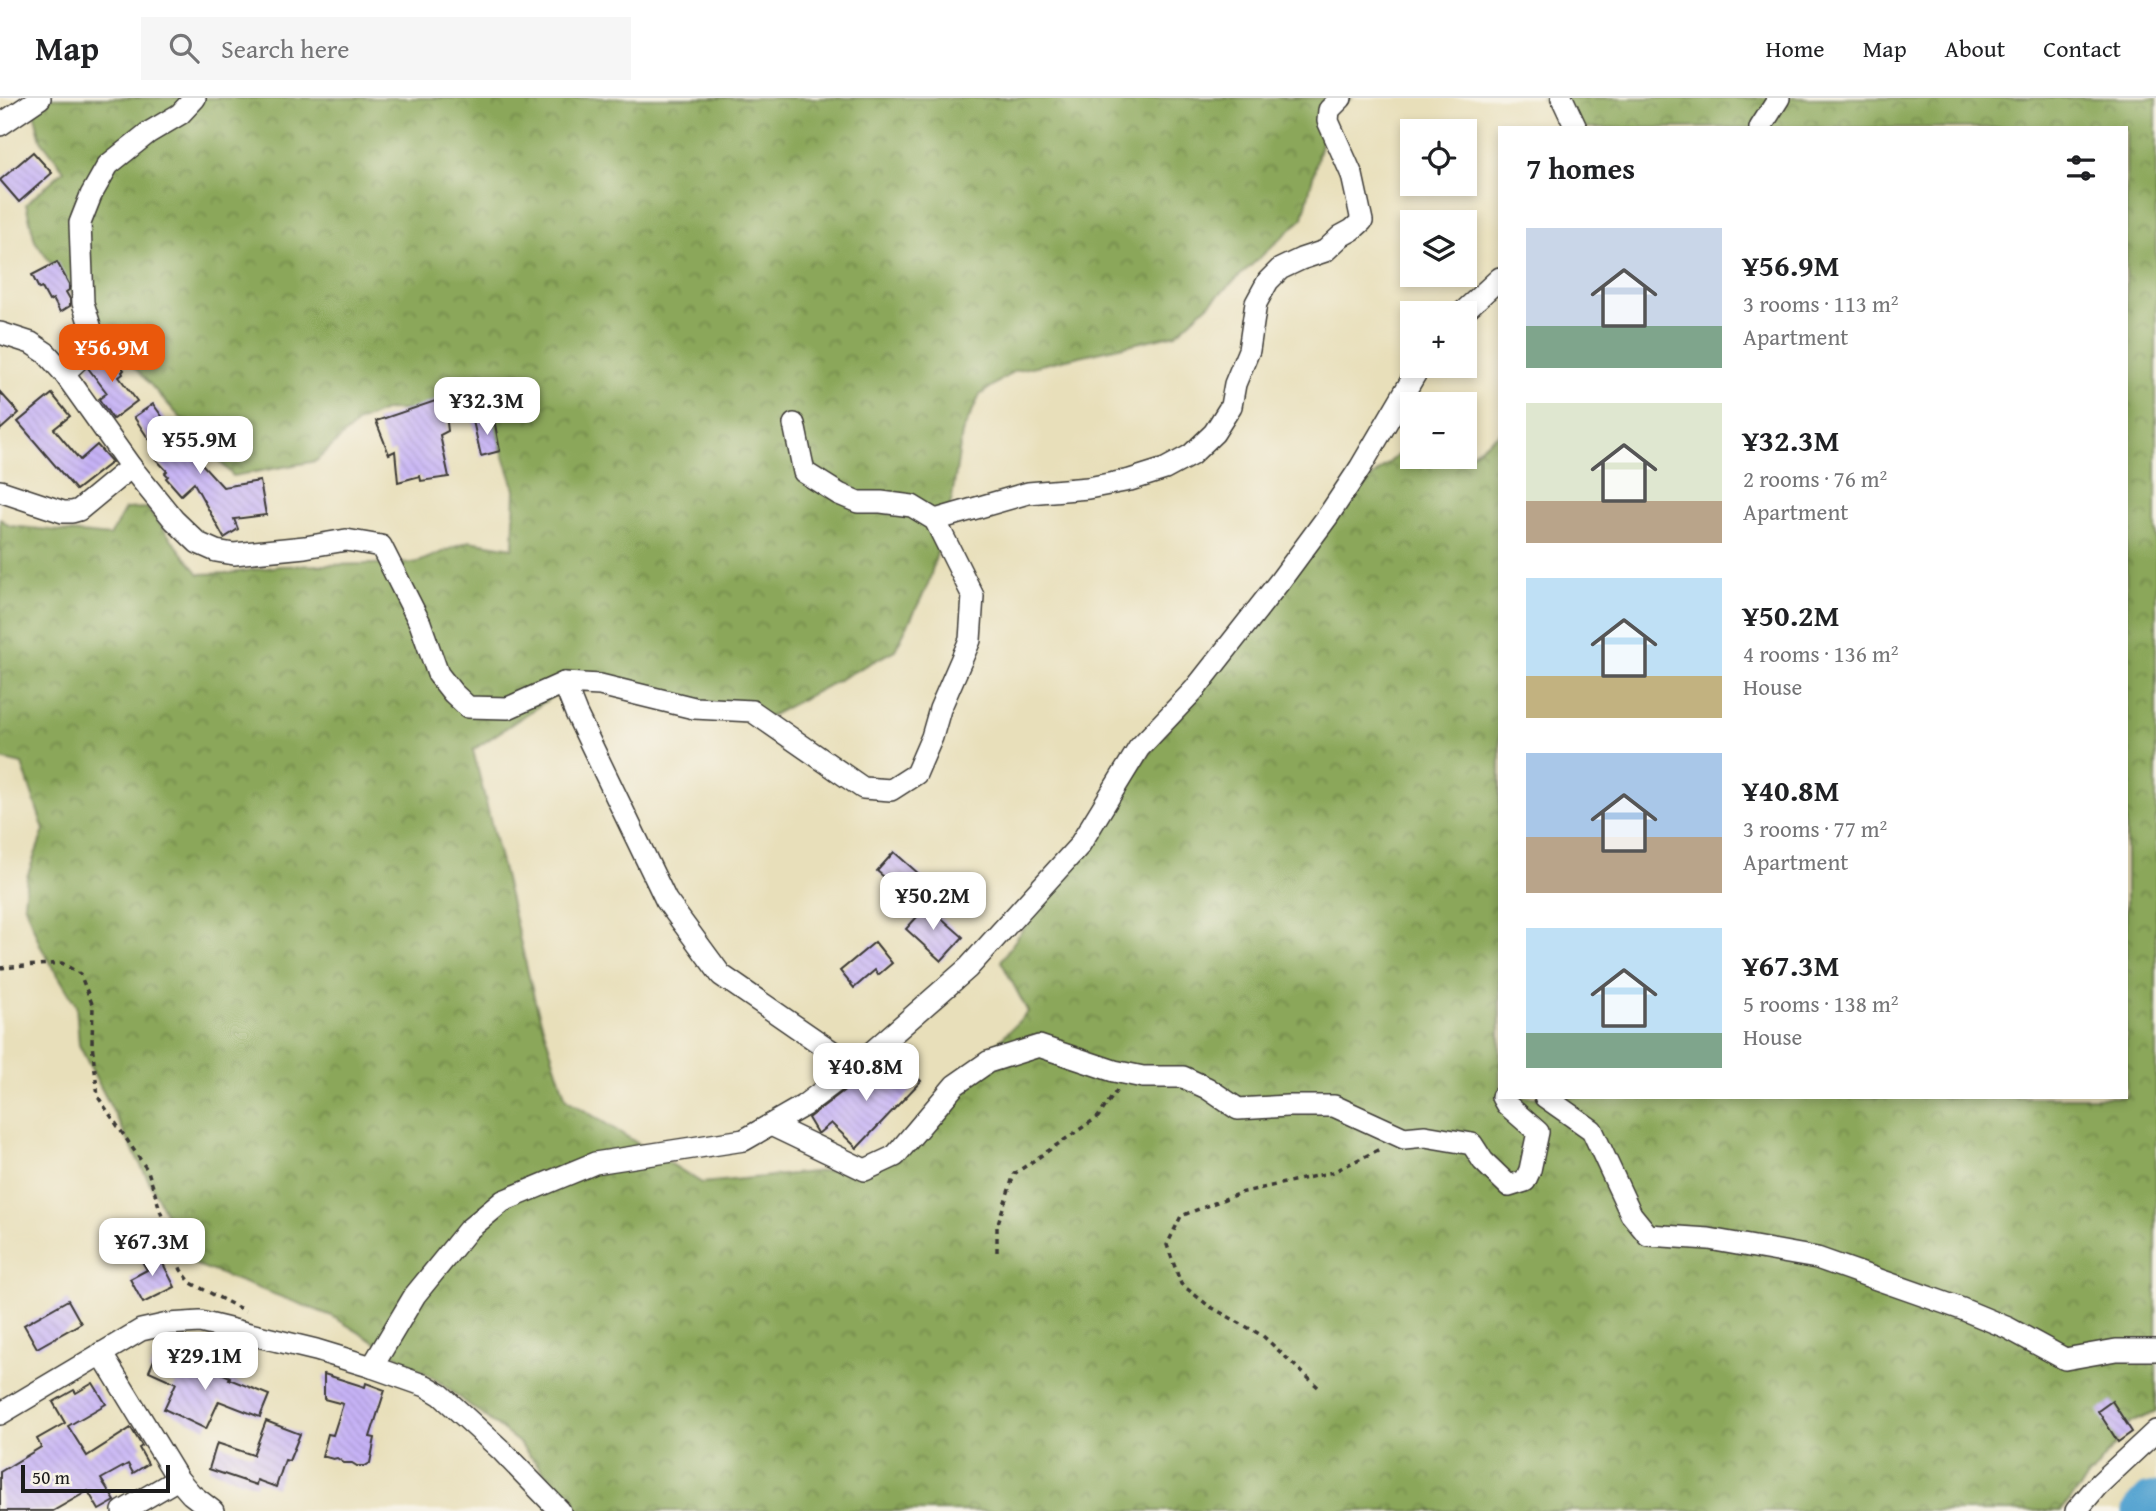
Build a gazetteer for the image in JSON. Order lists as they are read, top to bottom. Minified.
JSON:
{"scale_bar":"50 m","page":{"header":"Map","search":"Search here","nav":["Home","Map","About","Contact"],"map_buttons":["+","−"],"heading":"7 homes","list":[{"name":"¥56.9M","note":"3 rooms · 113 m² · Apartment"},{"name":"¥32.3M","note":"2 rooms · 76 m² · Apartment"},{"name":"¥50.2M","note":"4 rooms · 136 m² · House"},{"name":"¥40.8M","note":"3 rooms · 77 m² · Apartment"},{"name":"¥67.3M","note":"5 rooms · 138 m² · House"}],"price":["¥56.9M","¥32.3M","¥55.9M","¥50.2M","¥40.8M","¥67.3M","¥29.1M"],"scale":"50 m"}}
